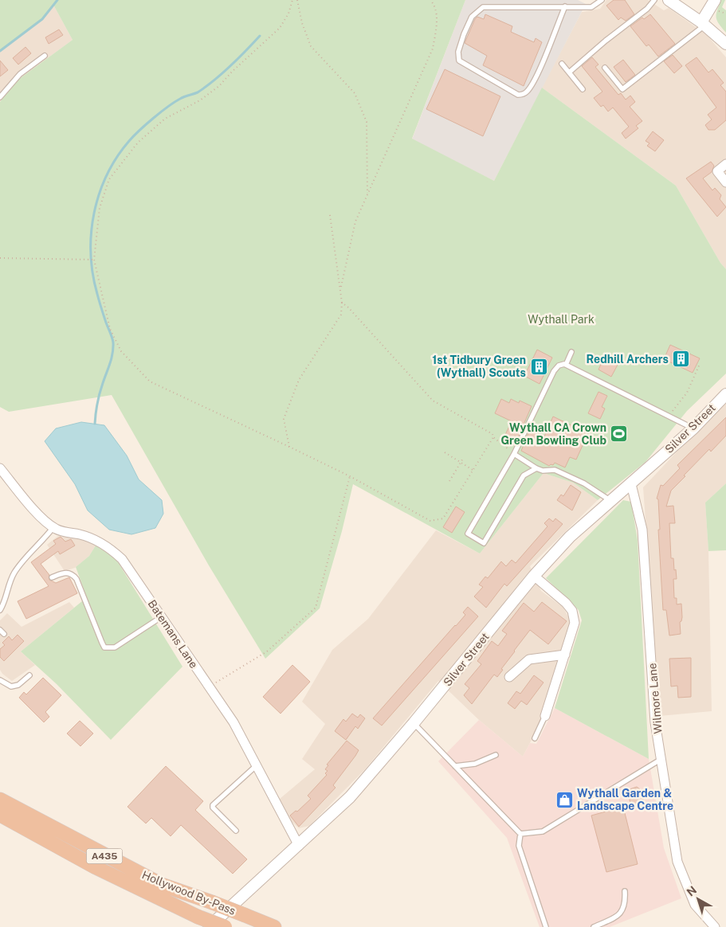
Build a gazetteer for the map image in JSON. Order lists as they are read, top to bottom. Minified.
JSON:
{"streets":{"highway":["A435","Hollywood By-Pass"],"street":["Silver Street","Batemans Lane","Wilmore Lane"]},"crossings":[["Silver Street","Batemans Lane"],["Silver Street","Wilmore Lane"]],"parks":["Wythall Park"],"places":{"building":["Redhill Archers","1st Tidbury Green (Wythall) Scouts"],"sports":["Wythall CA Crown Green Bowling Club"],"shop":["Wythall Garden & Landscape Centre"]},"north":"top left"}
